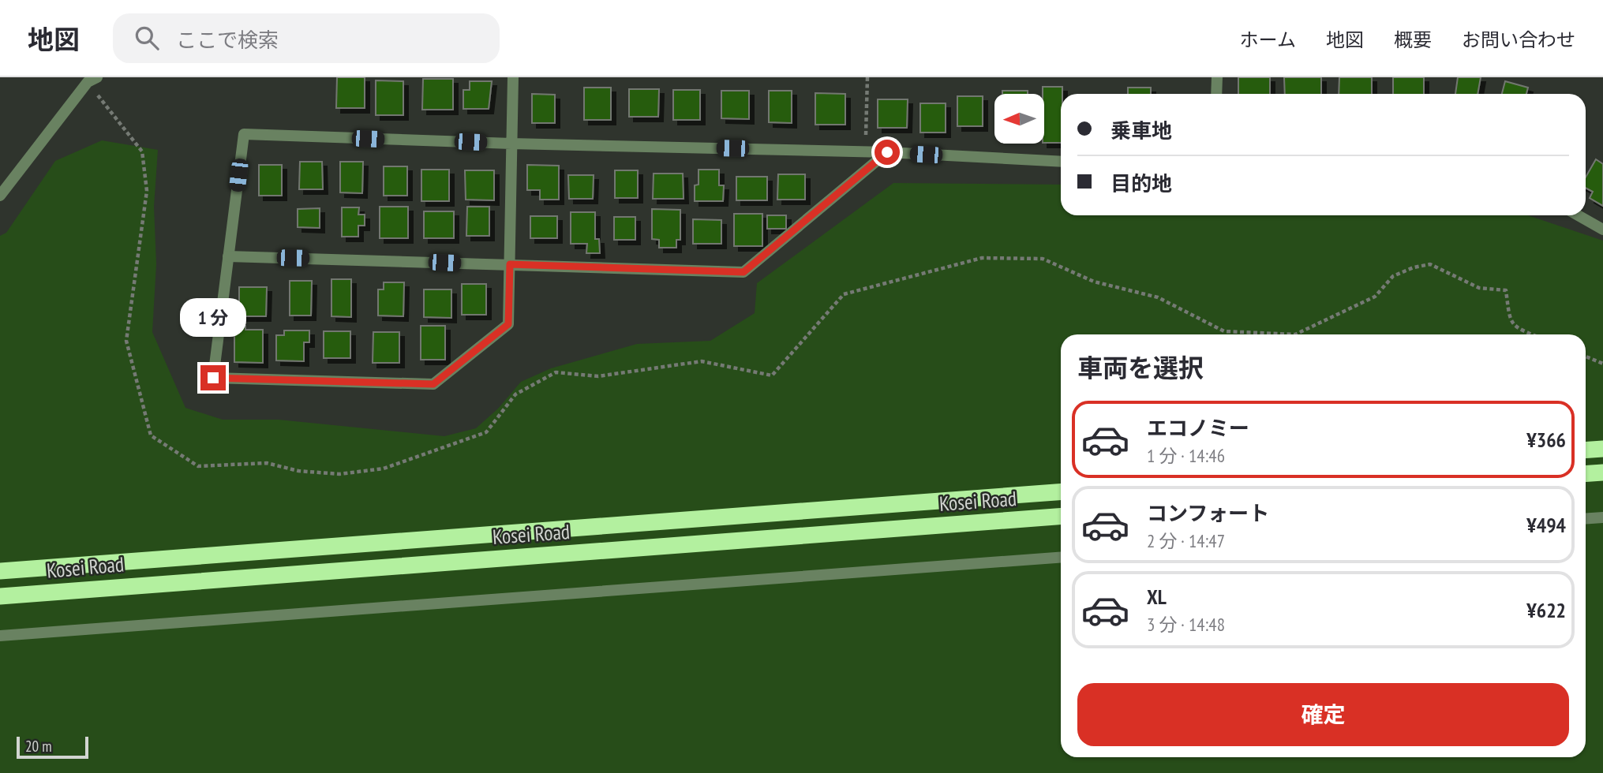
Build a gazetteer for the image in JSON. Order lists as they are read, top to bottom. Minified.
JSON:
{"streets":{"highway":["Kosei Road"]},"scale_bar":"20 m","north":"left","page":{"header":"地図","search":"ここで検索","nav":["ホーム","地図","概要","お問い合わせ"],"banner":["乗車地","目的地"],"bubble":"1 分","heading":"車両を選択","list":[{"name":"エコノミー","note":"1 分 · 14:46","value":"¥366"},{"name":"コンフォート","note":"2 分 · 14:47","value":"¥494"},{"name":"XL","note":"3 分 · 14:48","value":"¥622"}],"buttons":"確定","scale":"20 m"}}
